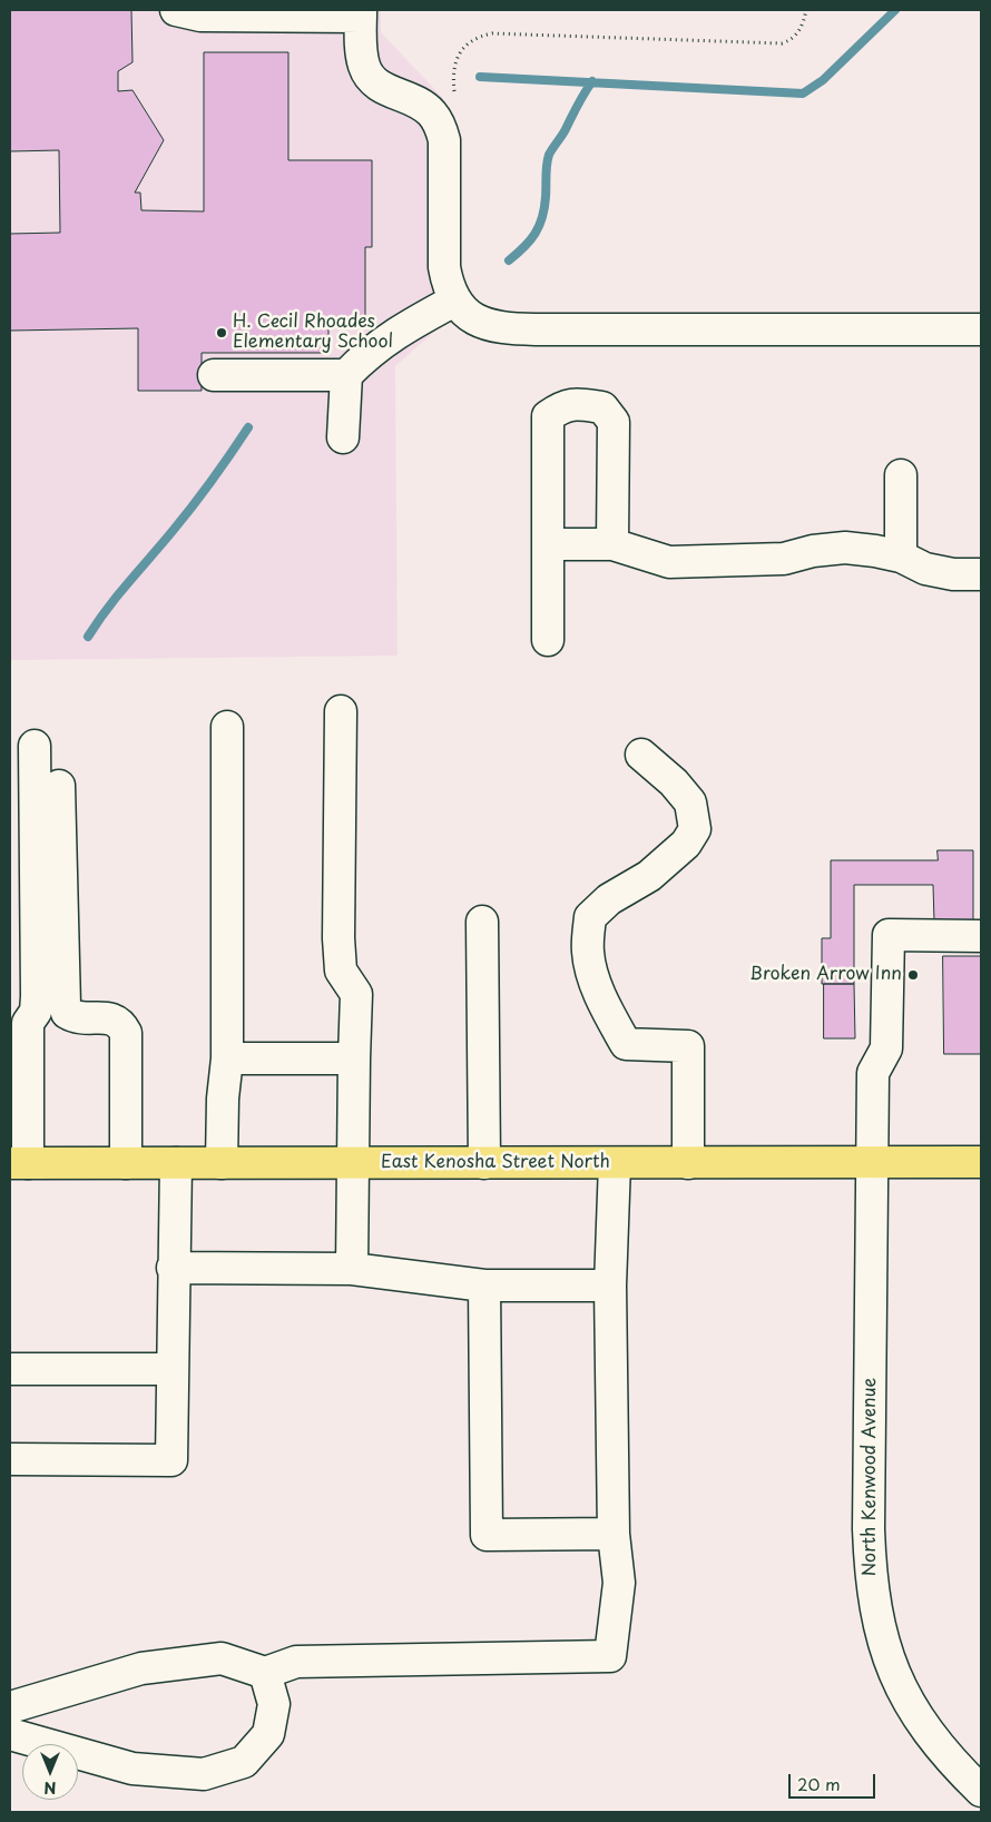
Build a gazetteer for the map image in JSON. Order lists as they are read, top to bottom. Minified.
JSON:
{"streets":{"main road":["East Kenosha Street North"],"street":["North Kenwood Avenue"]},"crossings":[["East Kenosha Street North","North Kenwood Avenue"]],"places":["H. Cecil Rhoades Elementary School","Broken Arrow Inn"],"scale_bar":"20 m","north":"bottom"}
